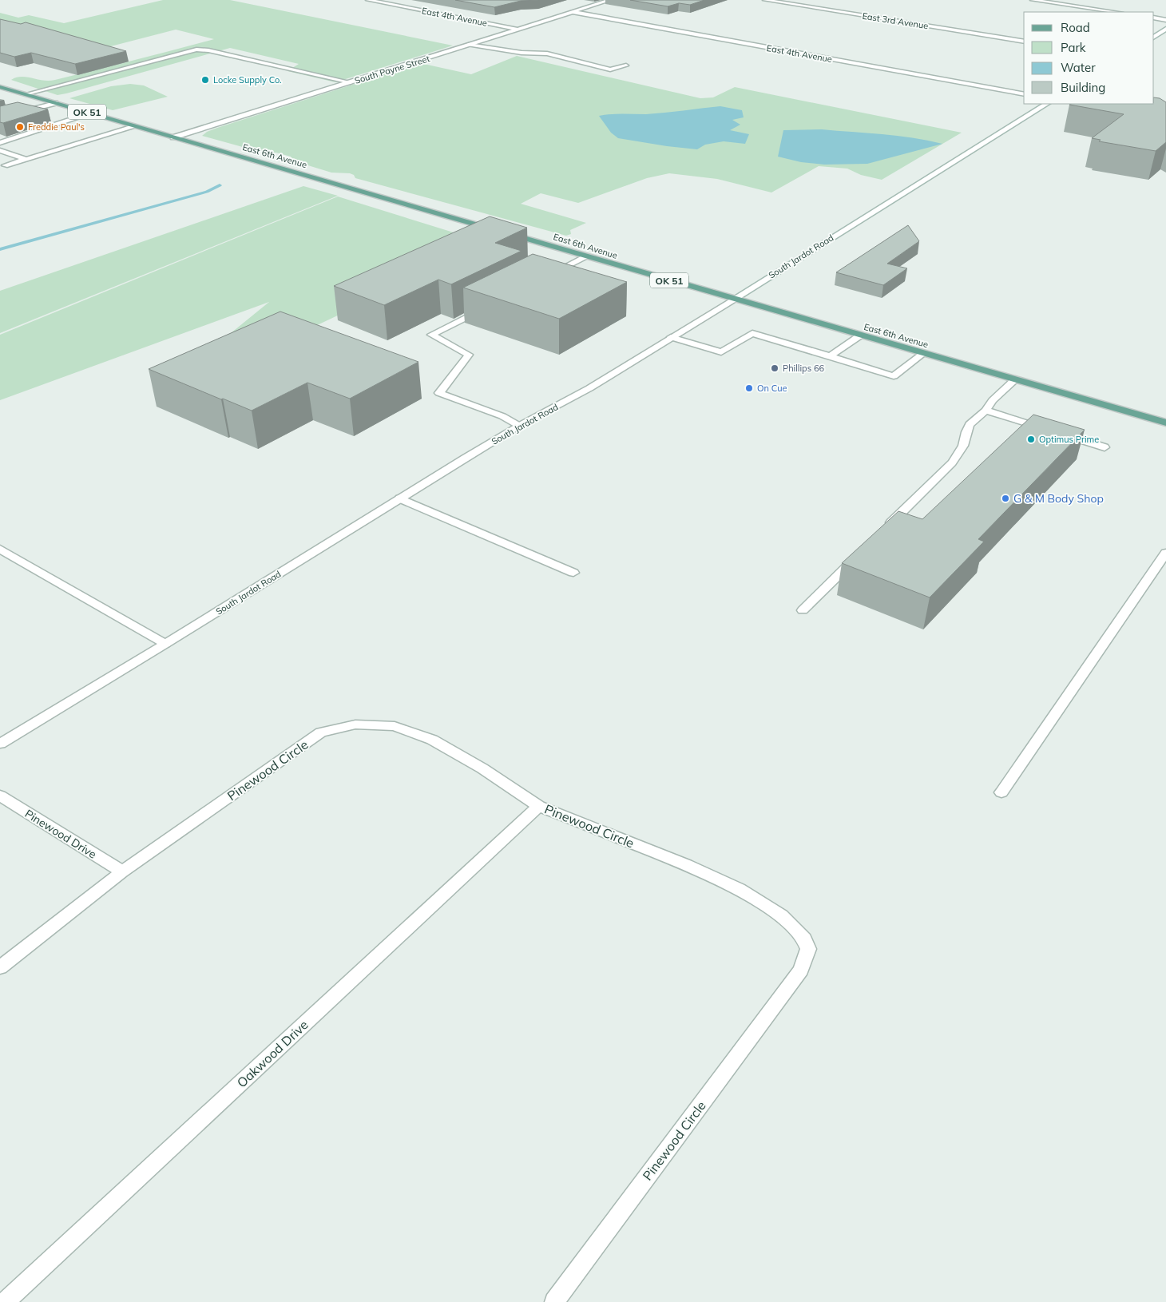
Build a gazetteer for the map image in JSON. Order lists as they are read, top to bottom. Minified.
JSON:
{"streets":{"main road":["OK 51","East 6th Avenue"],"street":["East 4th Avenue","East 3rd Avenue","South Payne Street","South Jardot Road","Pinewood Circle","Pinewood Drive","Oakwood Drive"]},"crossings":[["East 4th Avenue","South Payne Street"],["South Payne Street","East 6th Avenue"],["East 6th Avenue","South Jardot Road"],["Pinewood Circle","Pinewood Drive"],["Pinewood Circle","Oakwood Drive"]],"places":["Locke Supply Co.","Freddie Paul's","Phillips 66","On Cue","Optimus Prime","G & M Body Shop"],"legend":["Road","Park","Water","Building"]}
